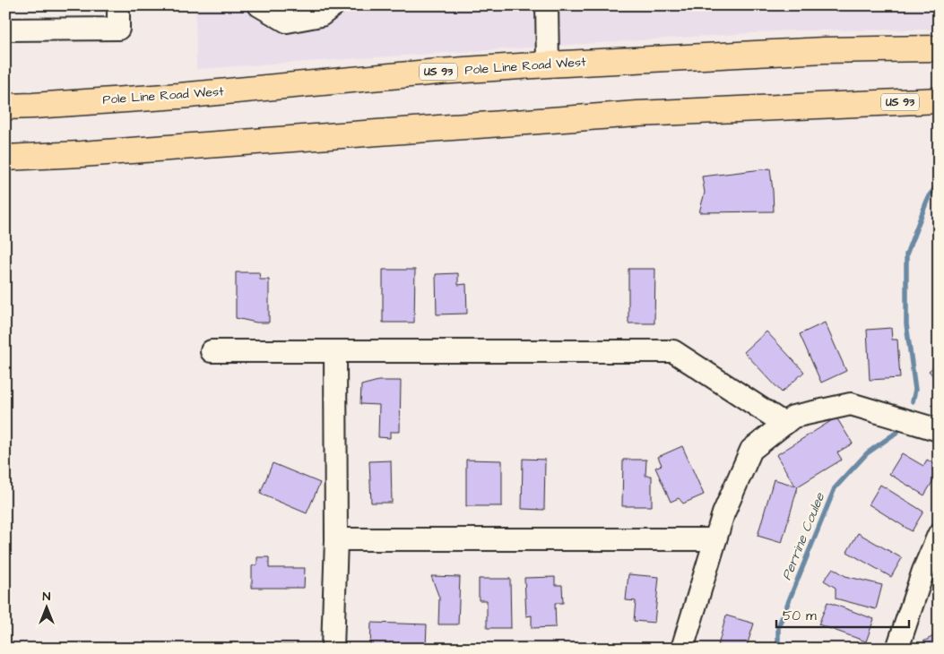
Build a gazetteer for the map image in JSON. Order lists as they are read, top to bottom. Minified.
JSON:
{"streets":{"highway":["Pole Line Road West","US 93"]},"water":["Perrine Coulee"],"scale_bar":"50 m","north":"top"}
